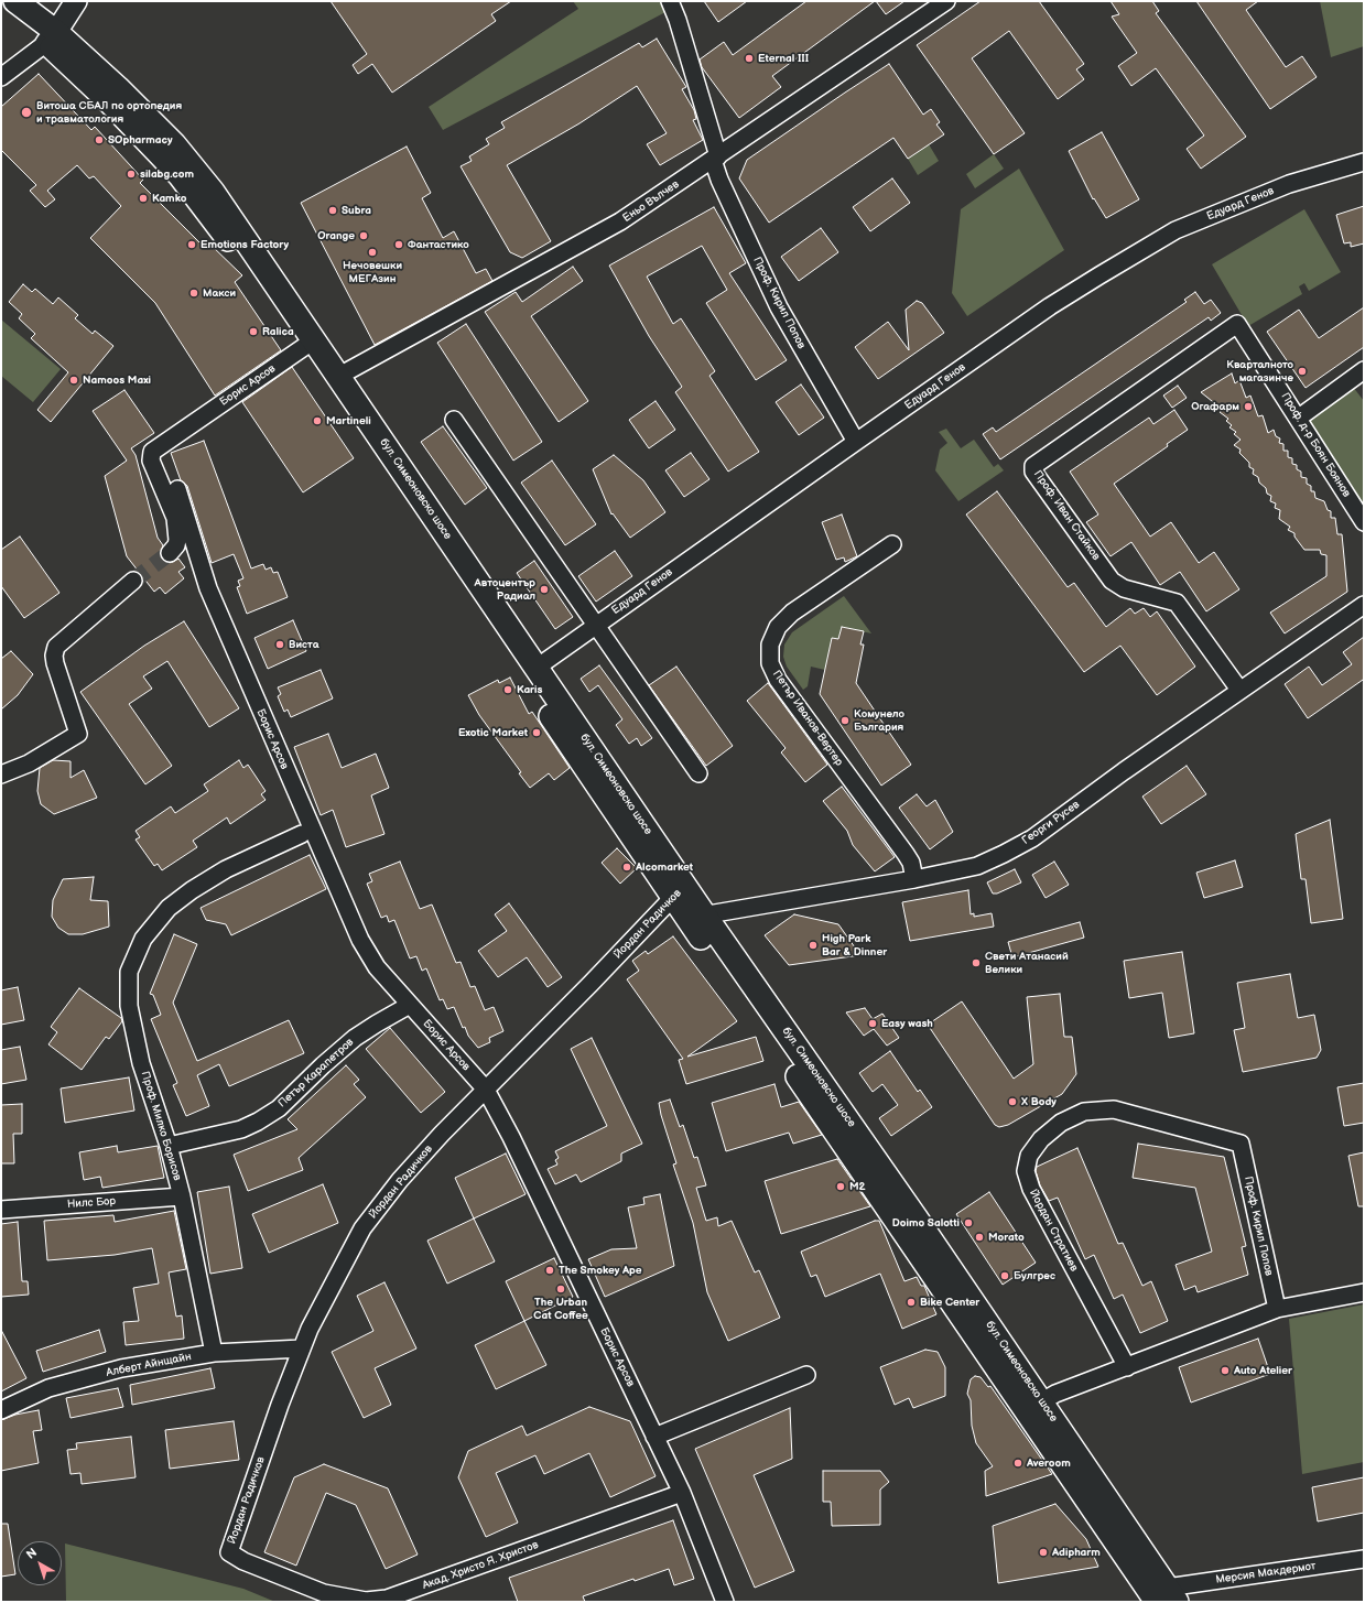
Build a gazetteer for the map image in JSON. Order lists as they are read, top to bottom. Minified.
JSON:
{"streets":{"main road":["бул. Симеоновско шосе"],"street":["Еньо Вълчев","Едуард Генов","Проф. Кирил Попов","Борис Арсов","Проф. д-р Боян Боянов","Проф. Иван Стайков","Петър Иванов-Вертер","Георги Русев","Йордан Радичков","Петър Карапетров","Проф. Милко Борисов","Нилс Бор","Йордан Стратиев","Алберт Айнщайн","Акад. Христо Я. Христов","Мерсия Макдермот"]},"crossings":[["Еньо Вълчев","Проф. Кирил Попов"],["Еньо Вълчев","бул. Симеоновско шосе"],["Едуард Генов","Проф. Кирил Попов"],["Едуард Генов","бул. Симеоновско шосе"],["Проф. Кирил Попов","Йордан Стратиев"],["Борис Арсов","бул. Симеоновско шосе"],["Борис Арсов","Йордан Радичков"],["Борис Арсов","Петър Карапетров"],["Борис Арсов","Акад. Христо Я. Христов"],["Проф. д-р Боян Боянов","Проф. Иван Стайков"],["бул. Симеоновско шосе","Георги Русев"],["бул. Симеоновско шосе","Йордан Радичков"],["бул. Симеоновско шосе","Мерсия Макдермот"],["Проф. Иван Стайков","Георги Русев"],["Петър Иванов-Вертер","Георги Русев"],["Йордан Радичков","Алберт Айнщайн"],["Йордан Радичков","Акад. Христо Я. Христов"],["Петър Карапетров","Проф. Милко Борисов"],["Проф. Милко Борисов","Нилс Бор"],["Проф. Милко Борисов","Алберт Айнщайн"]],"places":["Eternal III","Витоша СБАЛ по ортопедия и травматология","SOpharmacy","silabg.com","Kamko","Subra","Orange","Emotions Factory","Фантастико","Нечовешки МЕГАзин","Макси","Ralica","Кварталното магазинче","Namoos Maxi","Огафарм","Martineli","Автоцентър Радиал","Виста","Karis","Комунело България","Exotic Market","Alcomarket","High Park Bar & Dinner","Свети Атанасий Велики","Easy wash","X Body","M2","Doimo Salotti","Morato","The Smokey Ape","Булгрес","The Urban Cat Coffee","Bike Center","Auto Atelier","Averoom","Adipharm"],"north":"top left"}
